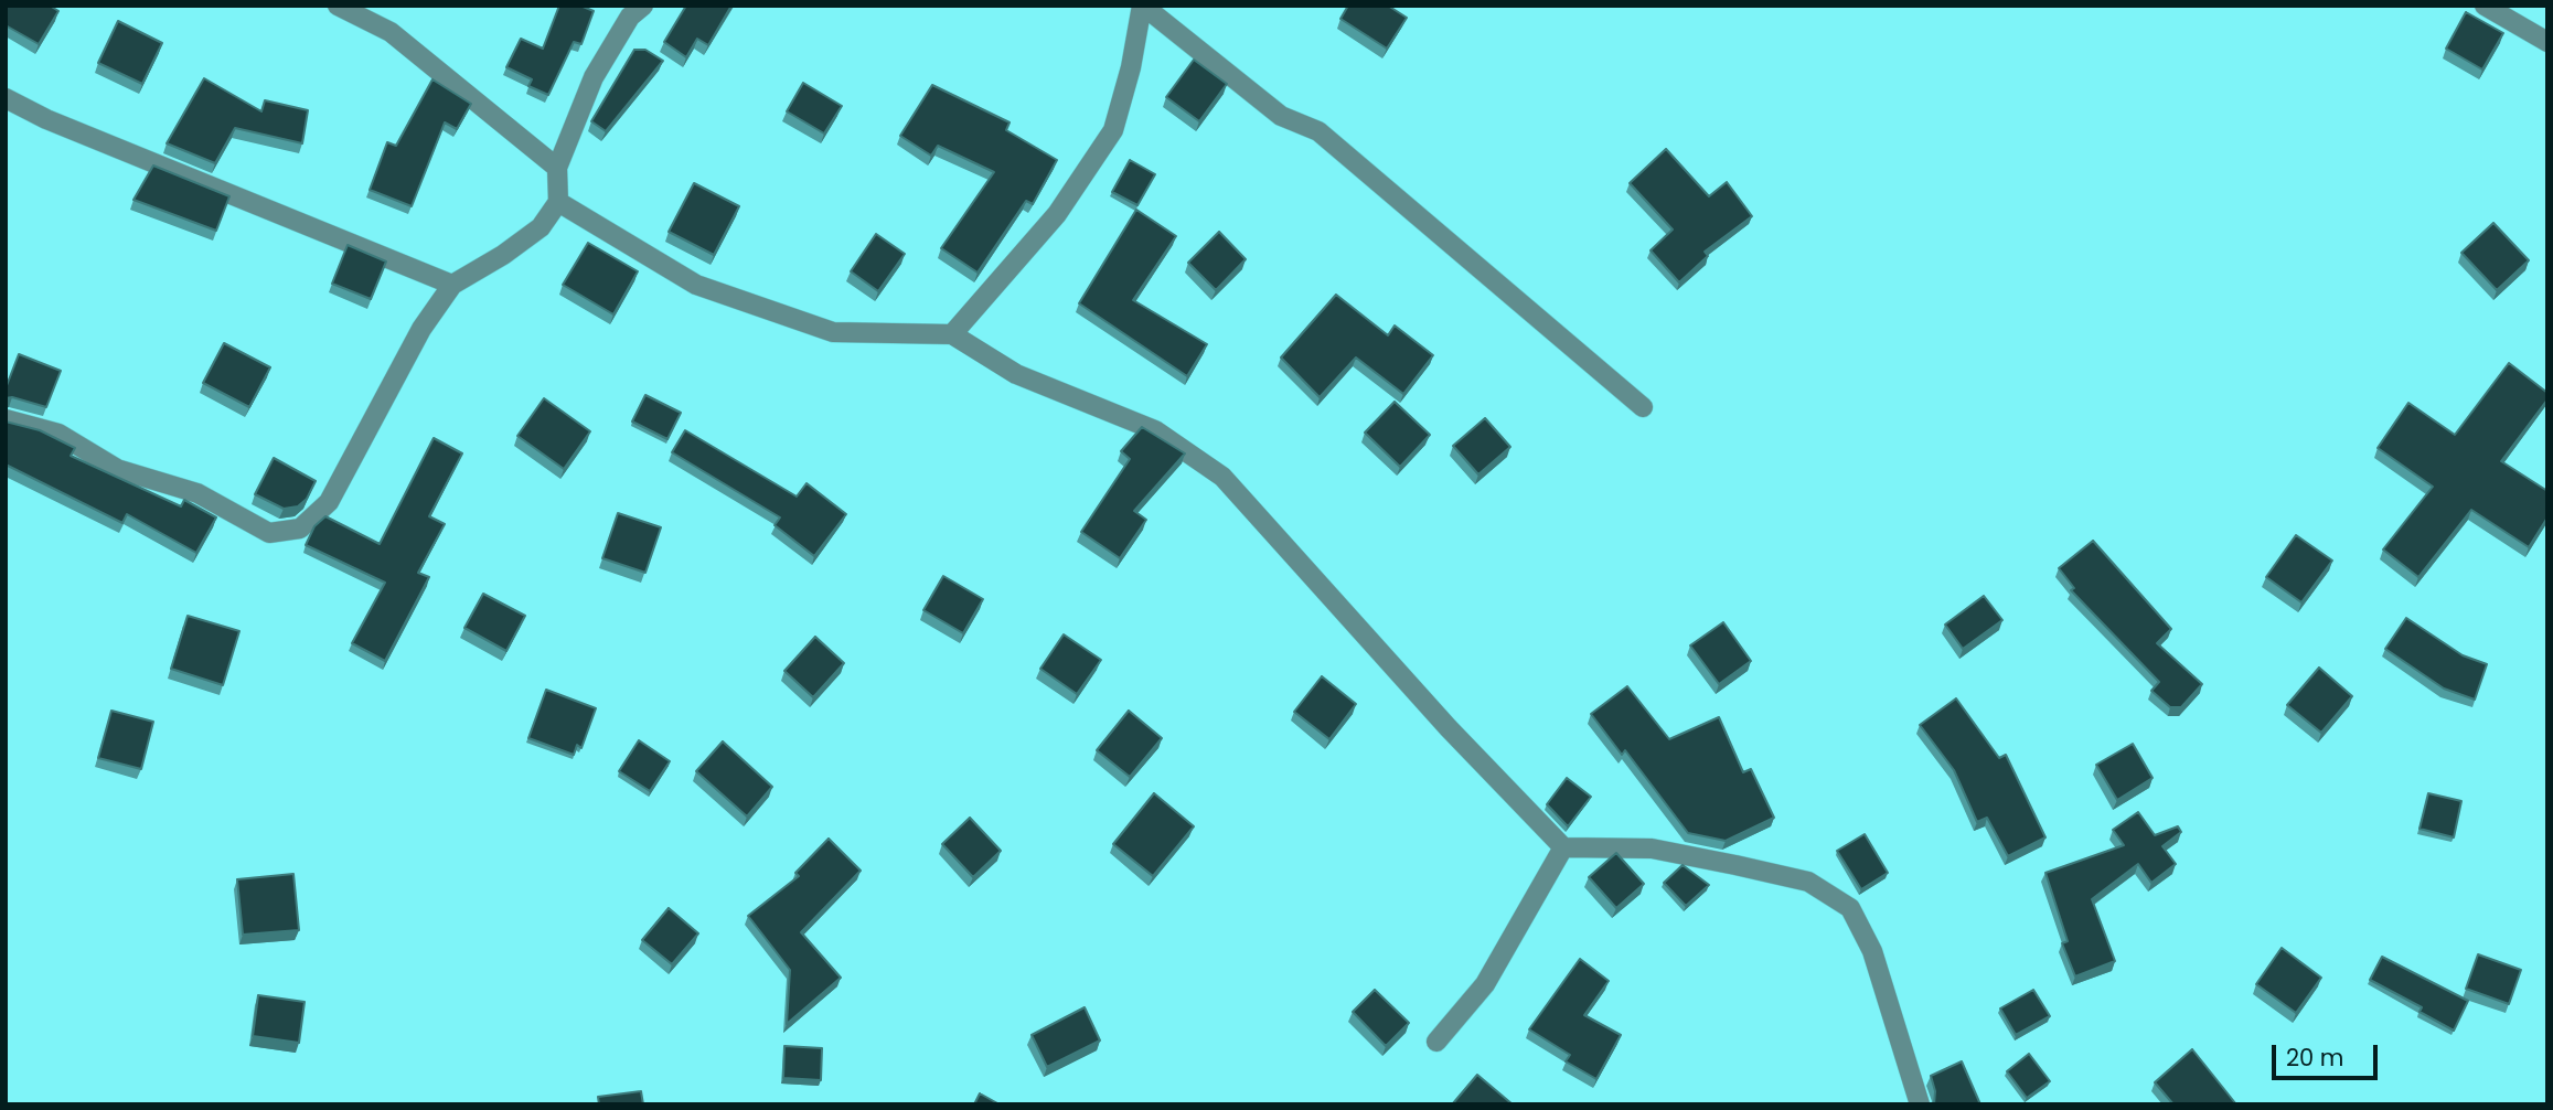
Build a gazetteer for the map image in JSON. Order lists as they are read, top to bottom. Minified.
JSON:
{"scale_bar":"20 m"}
